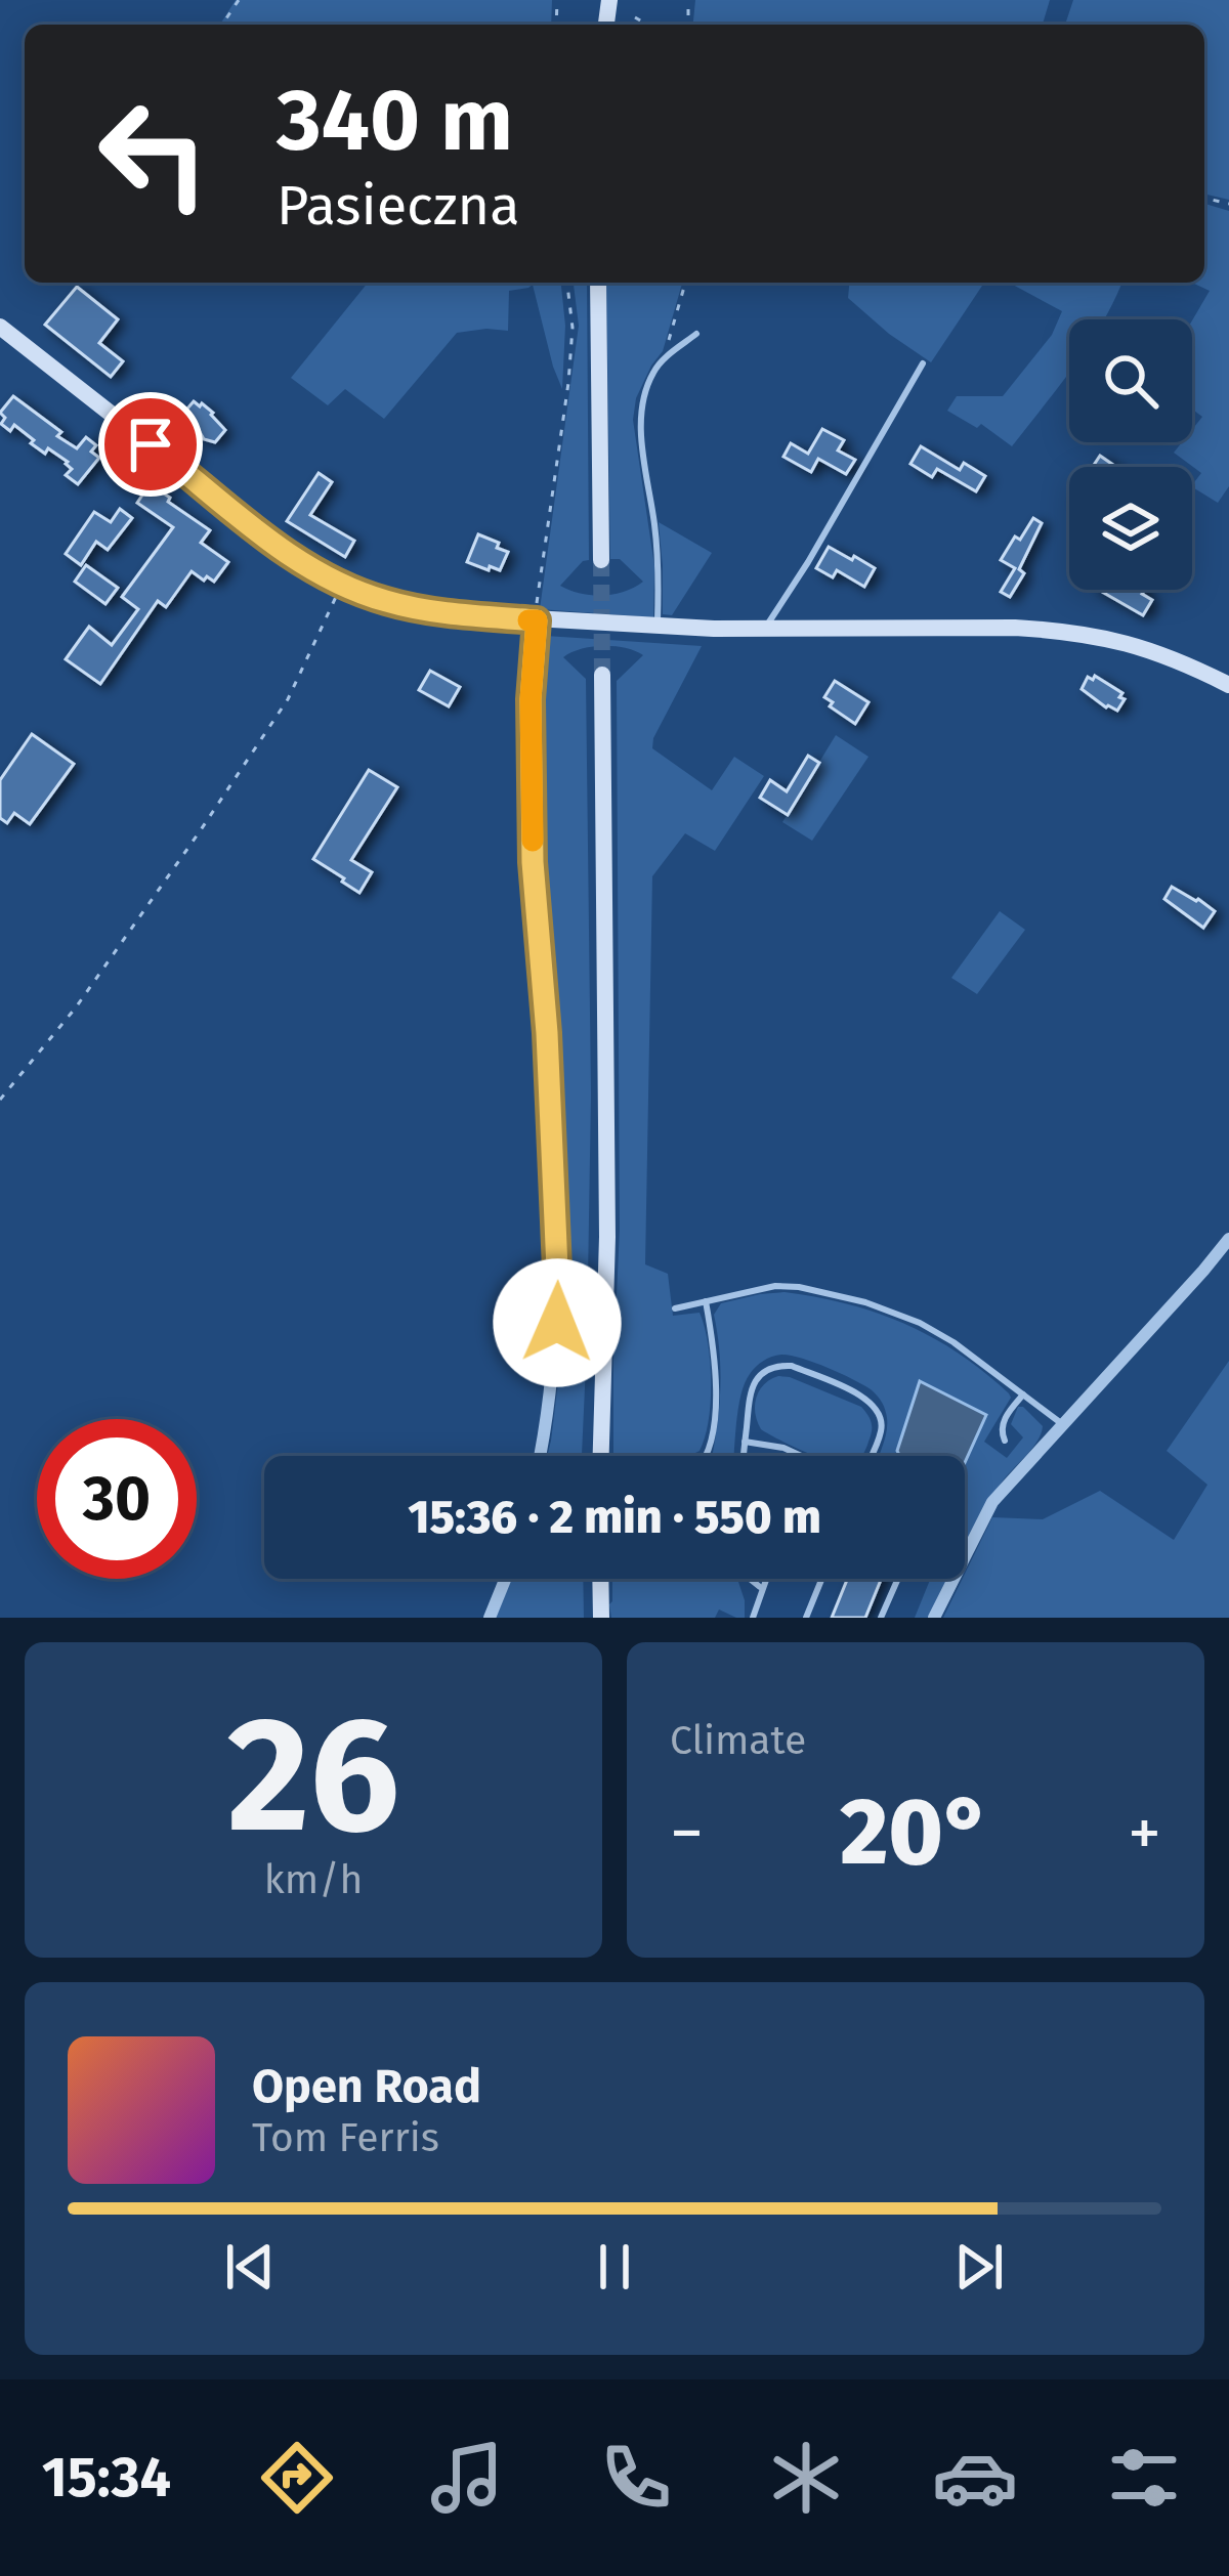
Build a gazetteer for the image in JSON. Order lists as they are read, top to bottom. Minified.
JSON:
{"page":{"turn":["340 m","Pasieczna"],"limit":"30","trip":"15:36 · 2 min · 550 m","tile":[["26","km/h"],"Climate"],"heat":["−","20°","+"],"song":["Open Road","Tom Ferris"],"tabs":"15:34"}}
